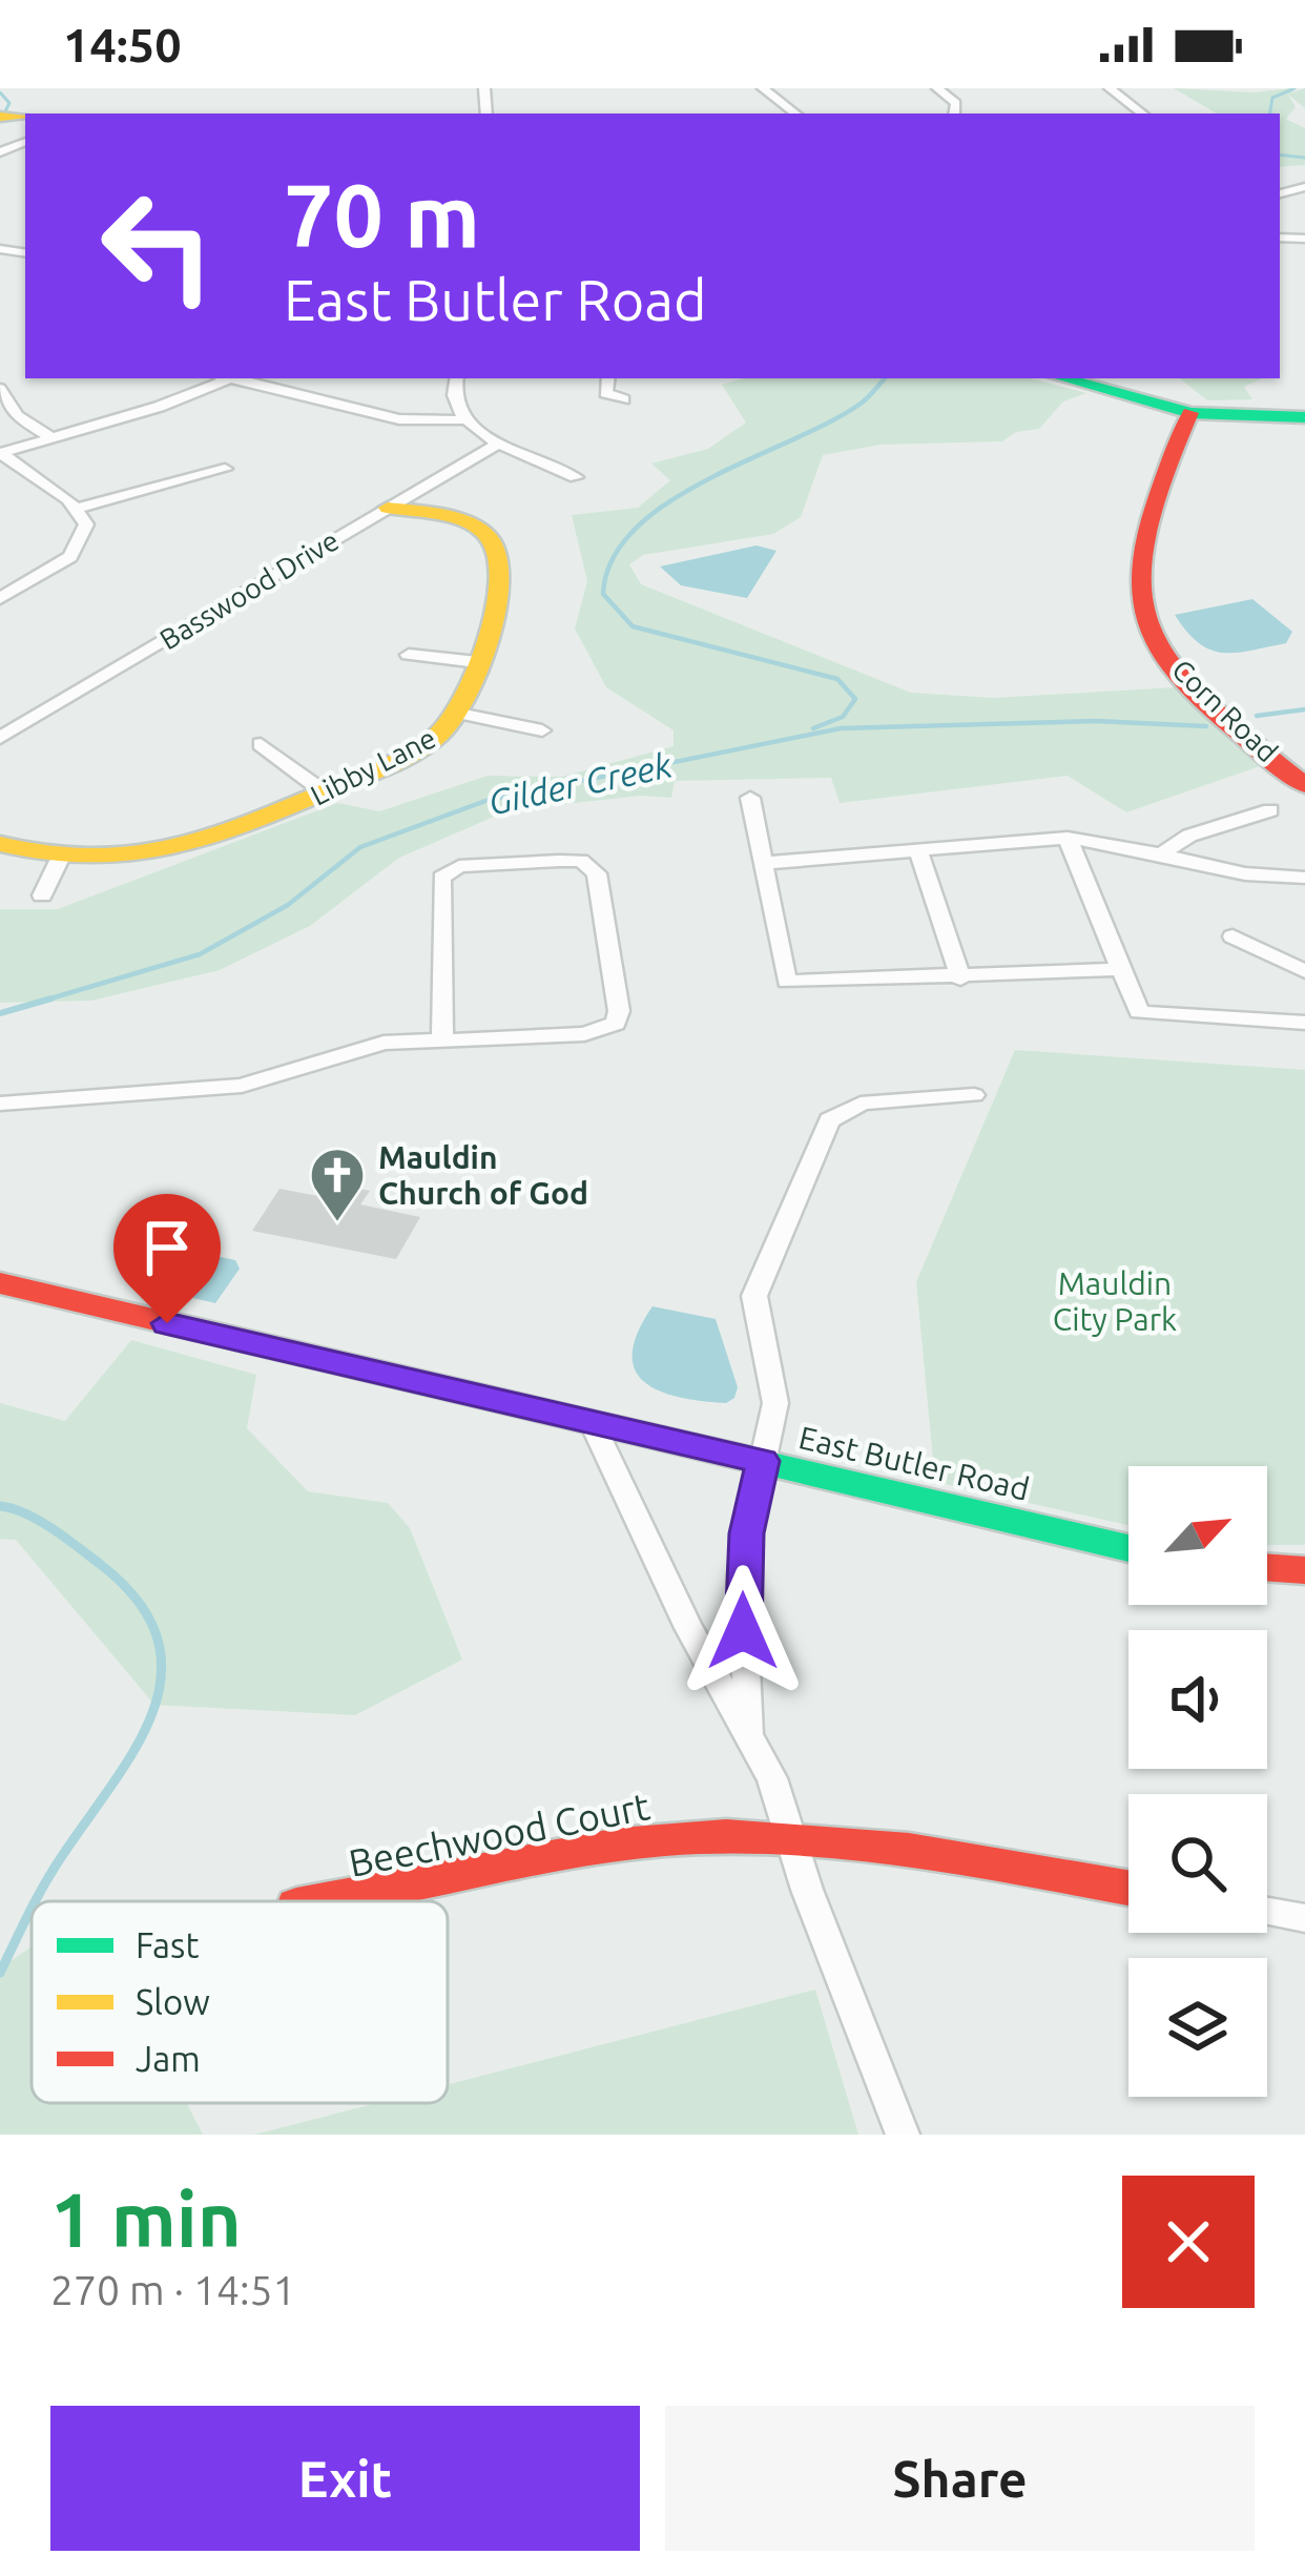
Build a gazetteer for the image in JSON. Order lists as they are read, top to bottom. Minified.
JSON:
{"streets":{"street":["Basswood Drive","Corn Road","Libby Lane","East Butler Road","Beechwood Court"]},"crossings":[["Basswood Drive","Libby Lane"]],"water":["Gilder Creek"],"parks":["Mauldin City Park"],"places":{"church":["Mauldin Church of God"]},"legend":["Fast","Slow","Jam"],"north":"top right","page":{"status":"14:50","turn":["70 m","East Butler Road"],"heading":["1 min","270 m · 14:51"],"buttons":["Exit","Share"]}}
